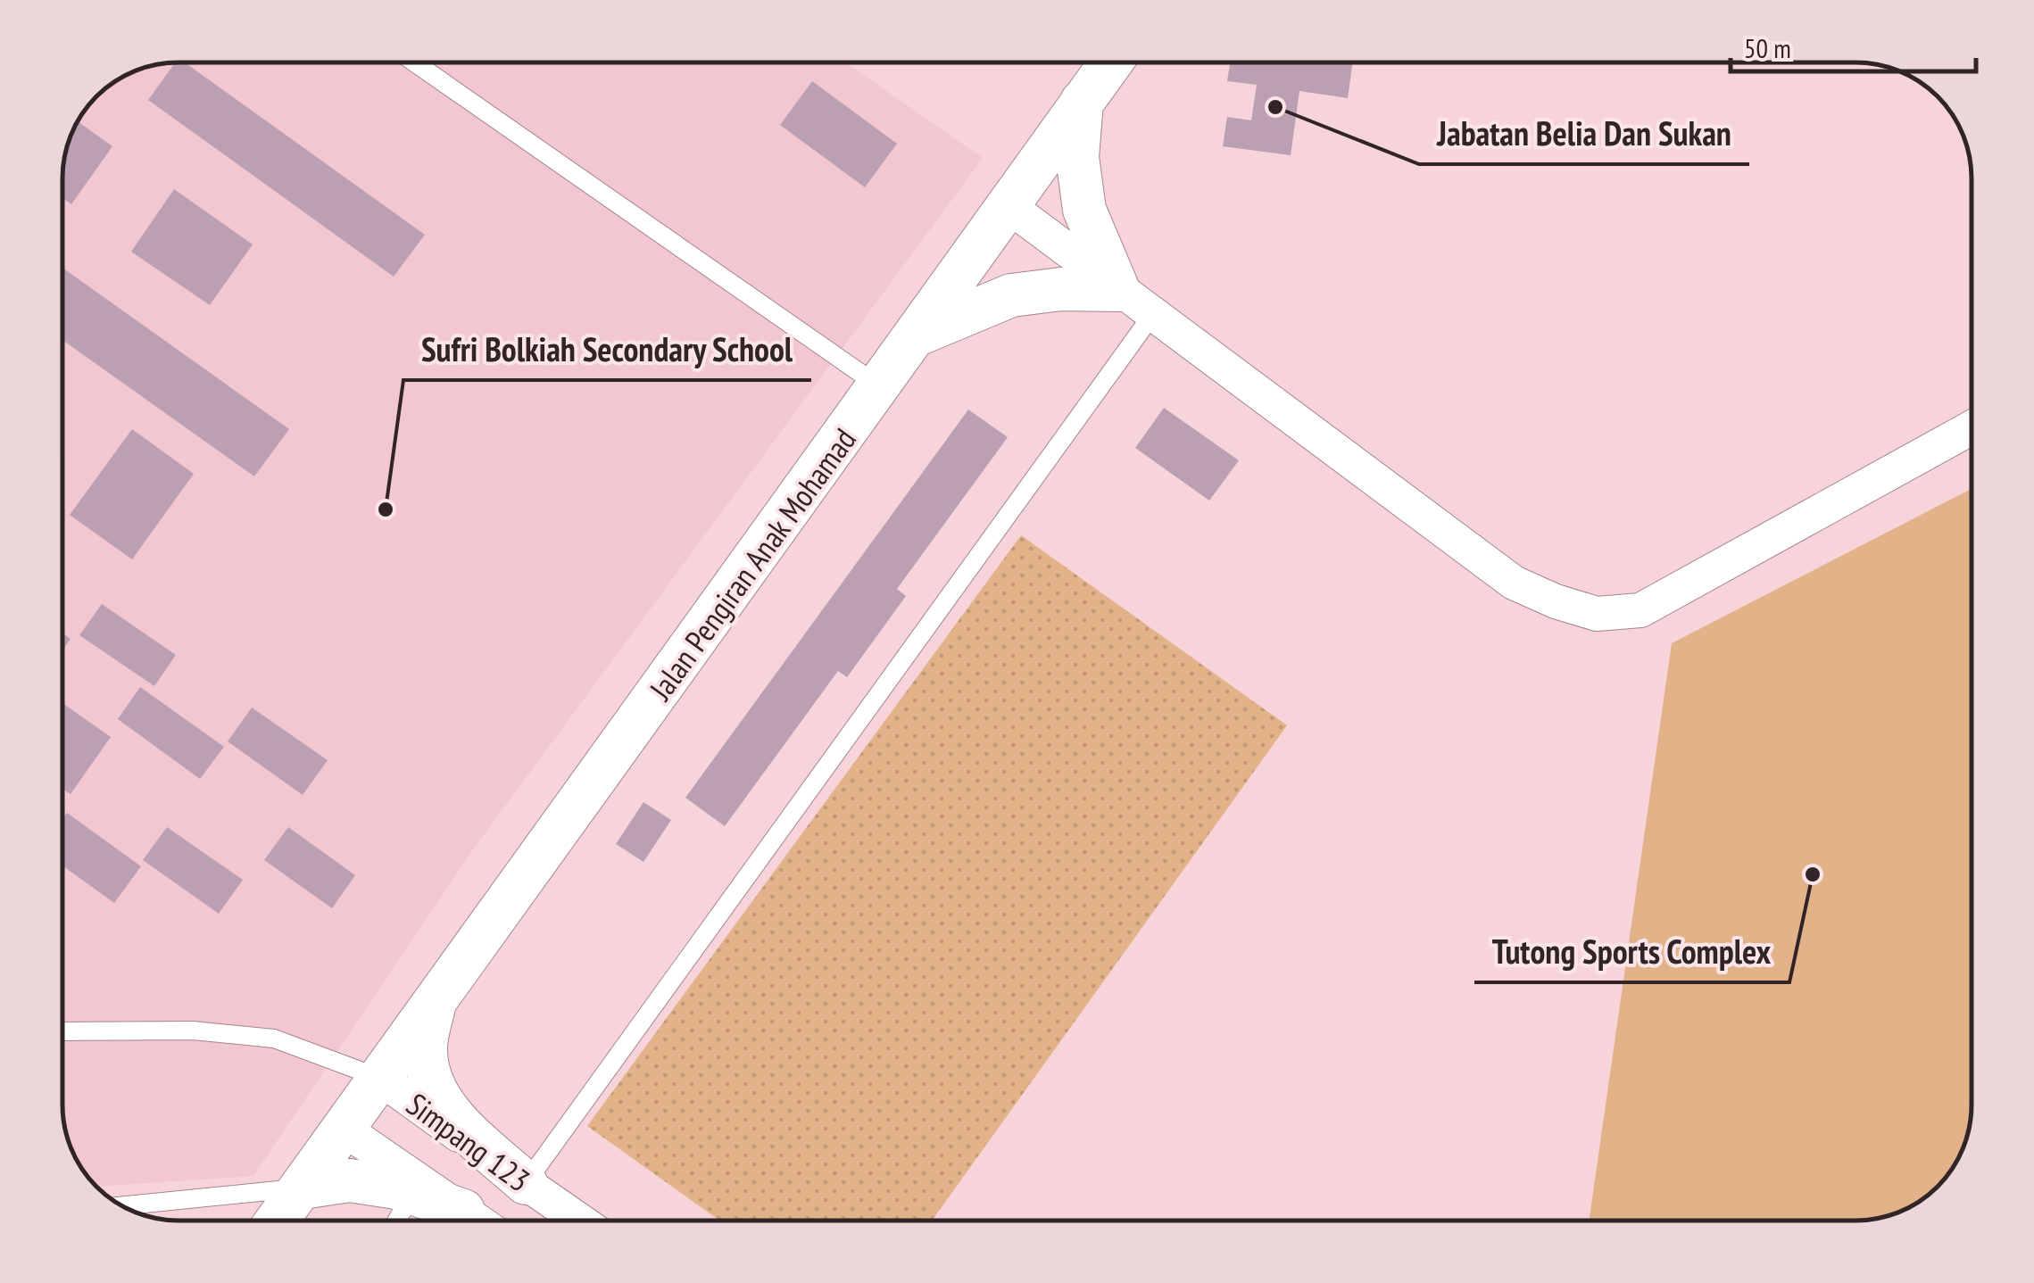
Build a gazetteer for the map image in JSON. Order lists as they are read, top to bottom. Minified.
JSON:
{"streets":{"street":["Jalan Pengiran Anak Mohamad","Simpang 123"]},"crossings":[["Jalan Pengiran Anak Mohamad","Simpang 123"]],"places":["Jabatan Belia Dan Sukan","Sufri Bolkiah Secondary School","Tutong Sports Complex"],"scale_bar":"50 m"}
